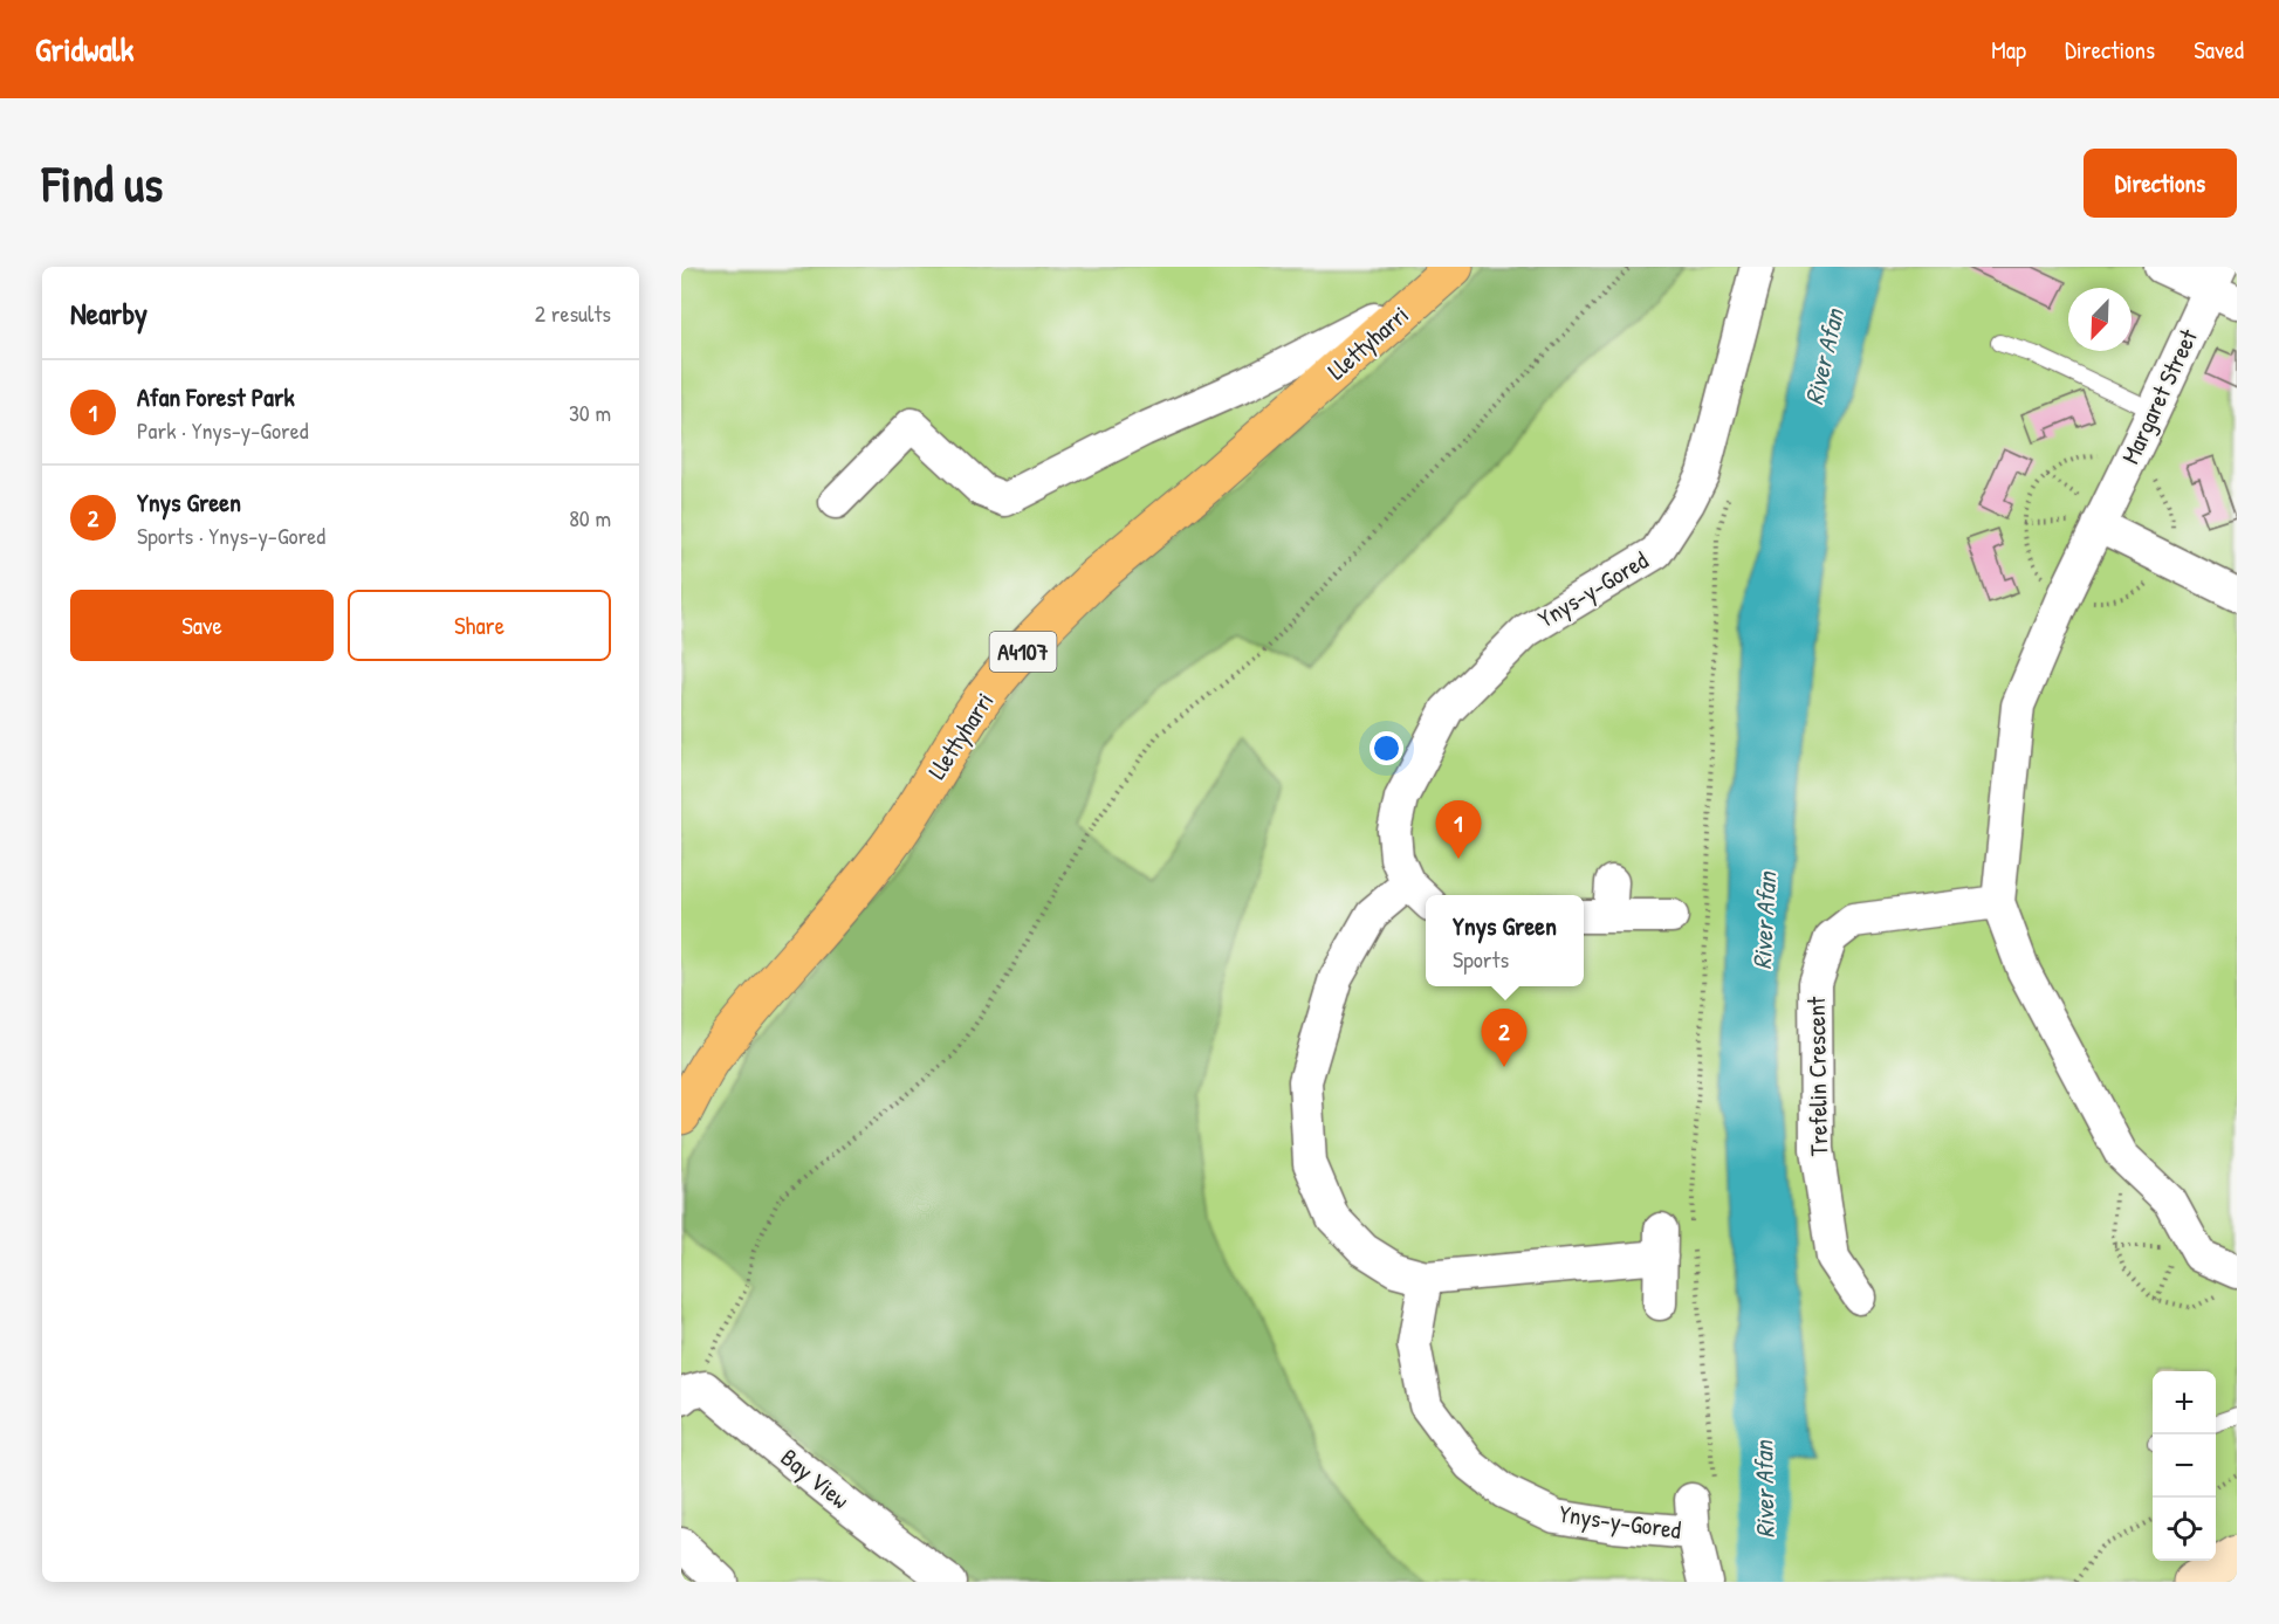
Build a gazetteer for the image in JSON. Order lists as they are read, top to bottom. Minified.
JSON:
{"streets":{"main road":["Llettyharri","A4107"],"street":["Margaret Street","Ynys-y-Gored","Trefelin Crescent","Bay View"]},"water":["River Afan"],"north":"bottom left","page":{"header":"Gridwalk","nav":["Map","Directions","Saved"],"buttons":["Directions",["Save","Share"]],"title":"Find us","heading":["Nearby","2 results"],"list":[{"mark":"1","name":"Afan Forest Park","note":"Park · Ynys-y-Gored","value":"30 m"},{"mark":"2","name":"Ynys Green","note":"Sports · Ynys-y-Gored","value":"80 m"}],"pins":["1","2"],"popup":["Ynys Green","Sports"],"map_buttons":["+","−"]}}
